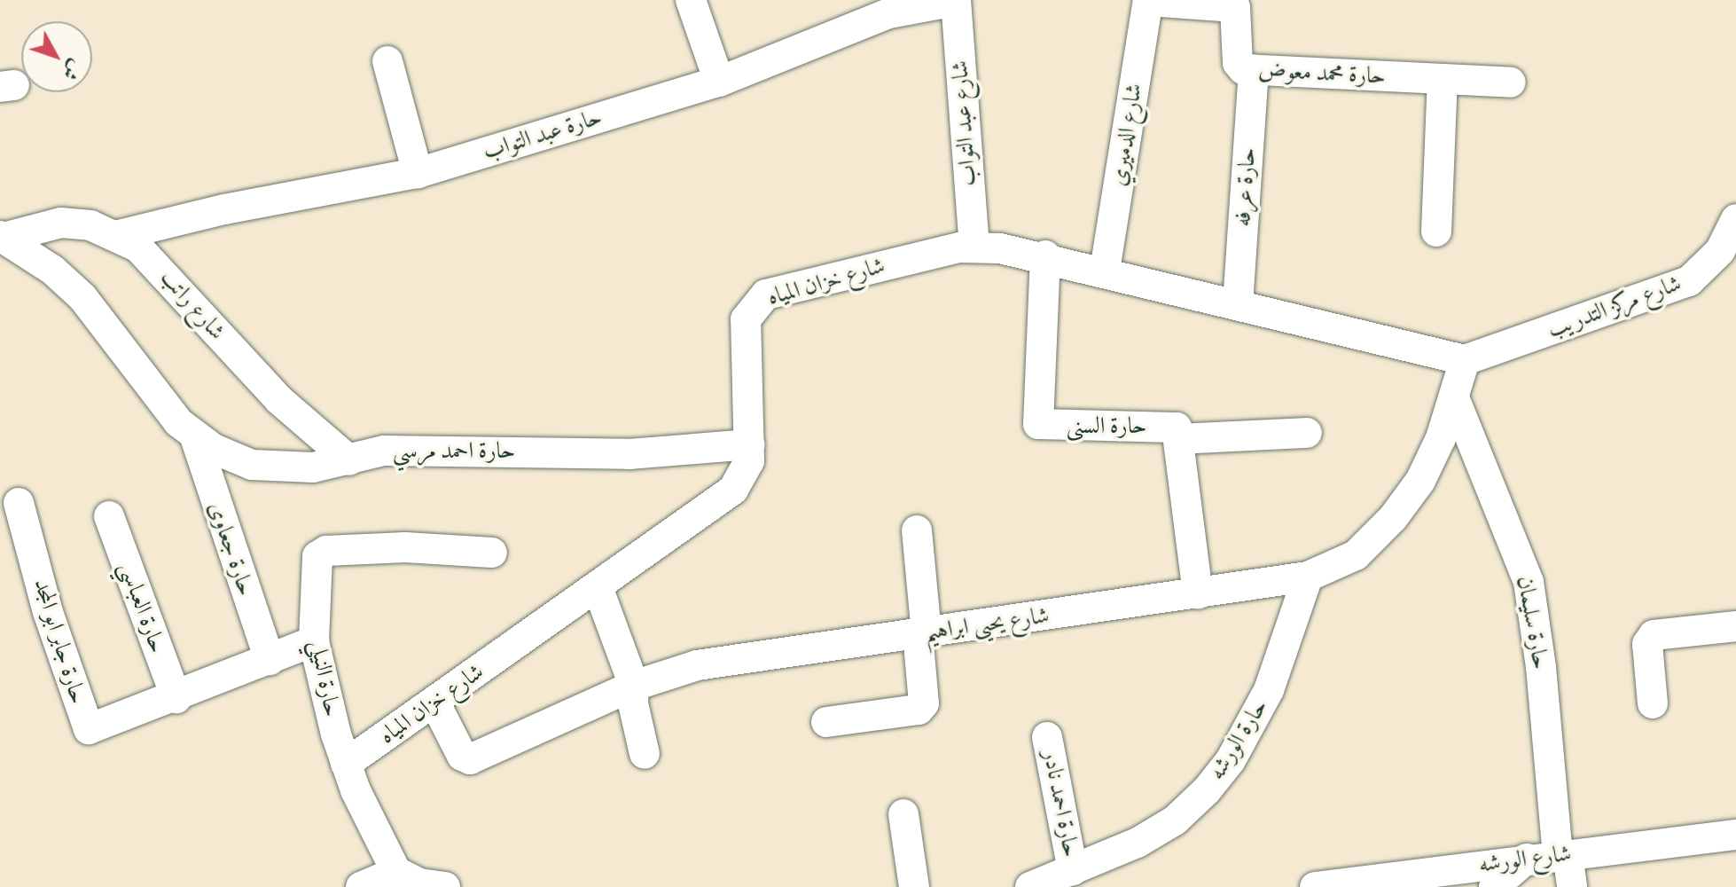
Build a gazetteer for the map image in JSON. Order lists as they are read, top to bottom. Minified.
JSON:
{"streets":{"street":["حارة محمد معوض","شارع عبد التواب","حارة عبد التواب","شارع الدميري","حارة عرفه","شارع خزان المياه","شارع راتب","شارع مركز التدريب","حارة السنى","حارة احمد مرسي","حارة جعاوى","حارة العباسي","حارة سليمان","شارع يحيى ابراهيم","حارة جابر ابو المجد","حارة النيلي","حارة الورشه","حارة احمد نادر","شارع الورشه"]},"crossings":[["حارة محمد معوض","شارع الدميري"],["حارة محمد معوض","حارة عرفه"],["شارع عبد التواب","حارة عبد التواب"],["شارع عبد التواب","شارع خزان المياه"],["حارة عبد التواب","شارع راتب"],["شارع الدميري","شارع خزان المياه"],["حارة عرفه","شارع خزان المياه"],["شارع خزان المياه","شارع مركز التدريب"],["شارع خزان المياه","حارة السنى"],["شارع خزان المياه","حارة احمد مرسي"],["شارع خزان المياه","شارع يحيى ابراهيم"],["شارع خزان المياه","حارة النيلي"],["شارع راتب","حارة احمد مرسي"],["شارع مركز التدريب","شارع يحيى ابراهيم"],["حارة السنى","شارع يحيى ابراهيم"],["حارة احمد مرسي","حارة جعاوى"],["حارة العباسي","حارة جابر ابو المجد"],["حارة سليمان","شارع يحيى ابراهيم"],["حارة سليمان","شارع الورشه"],["شارع يحيى ابراهيم","حارة الورشه"],["حارة الورشه","حارة احمد نادر"]],"north":"bottom right"}
